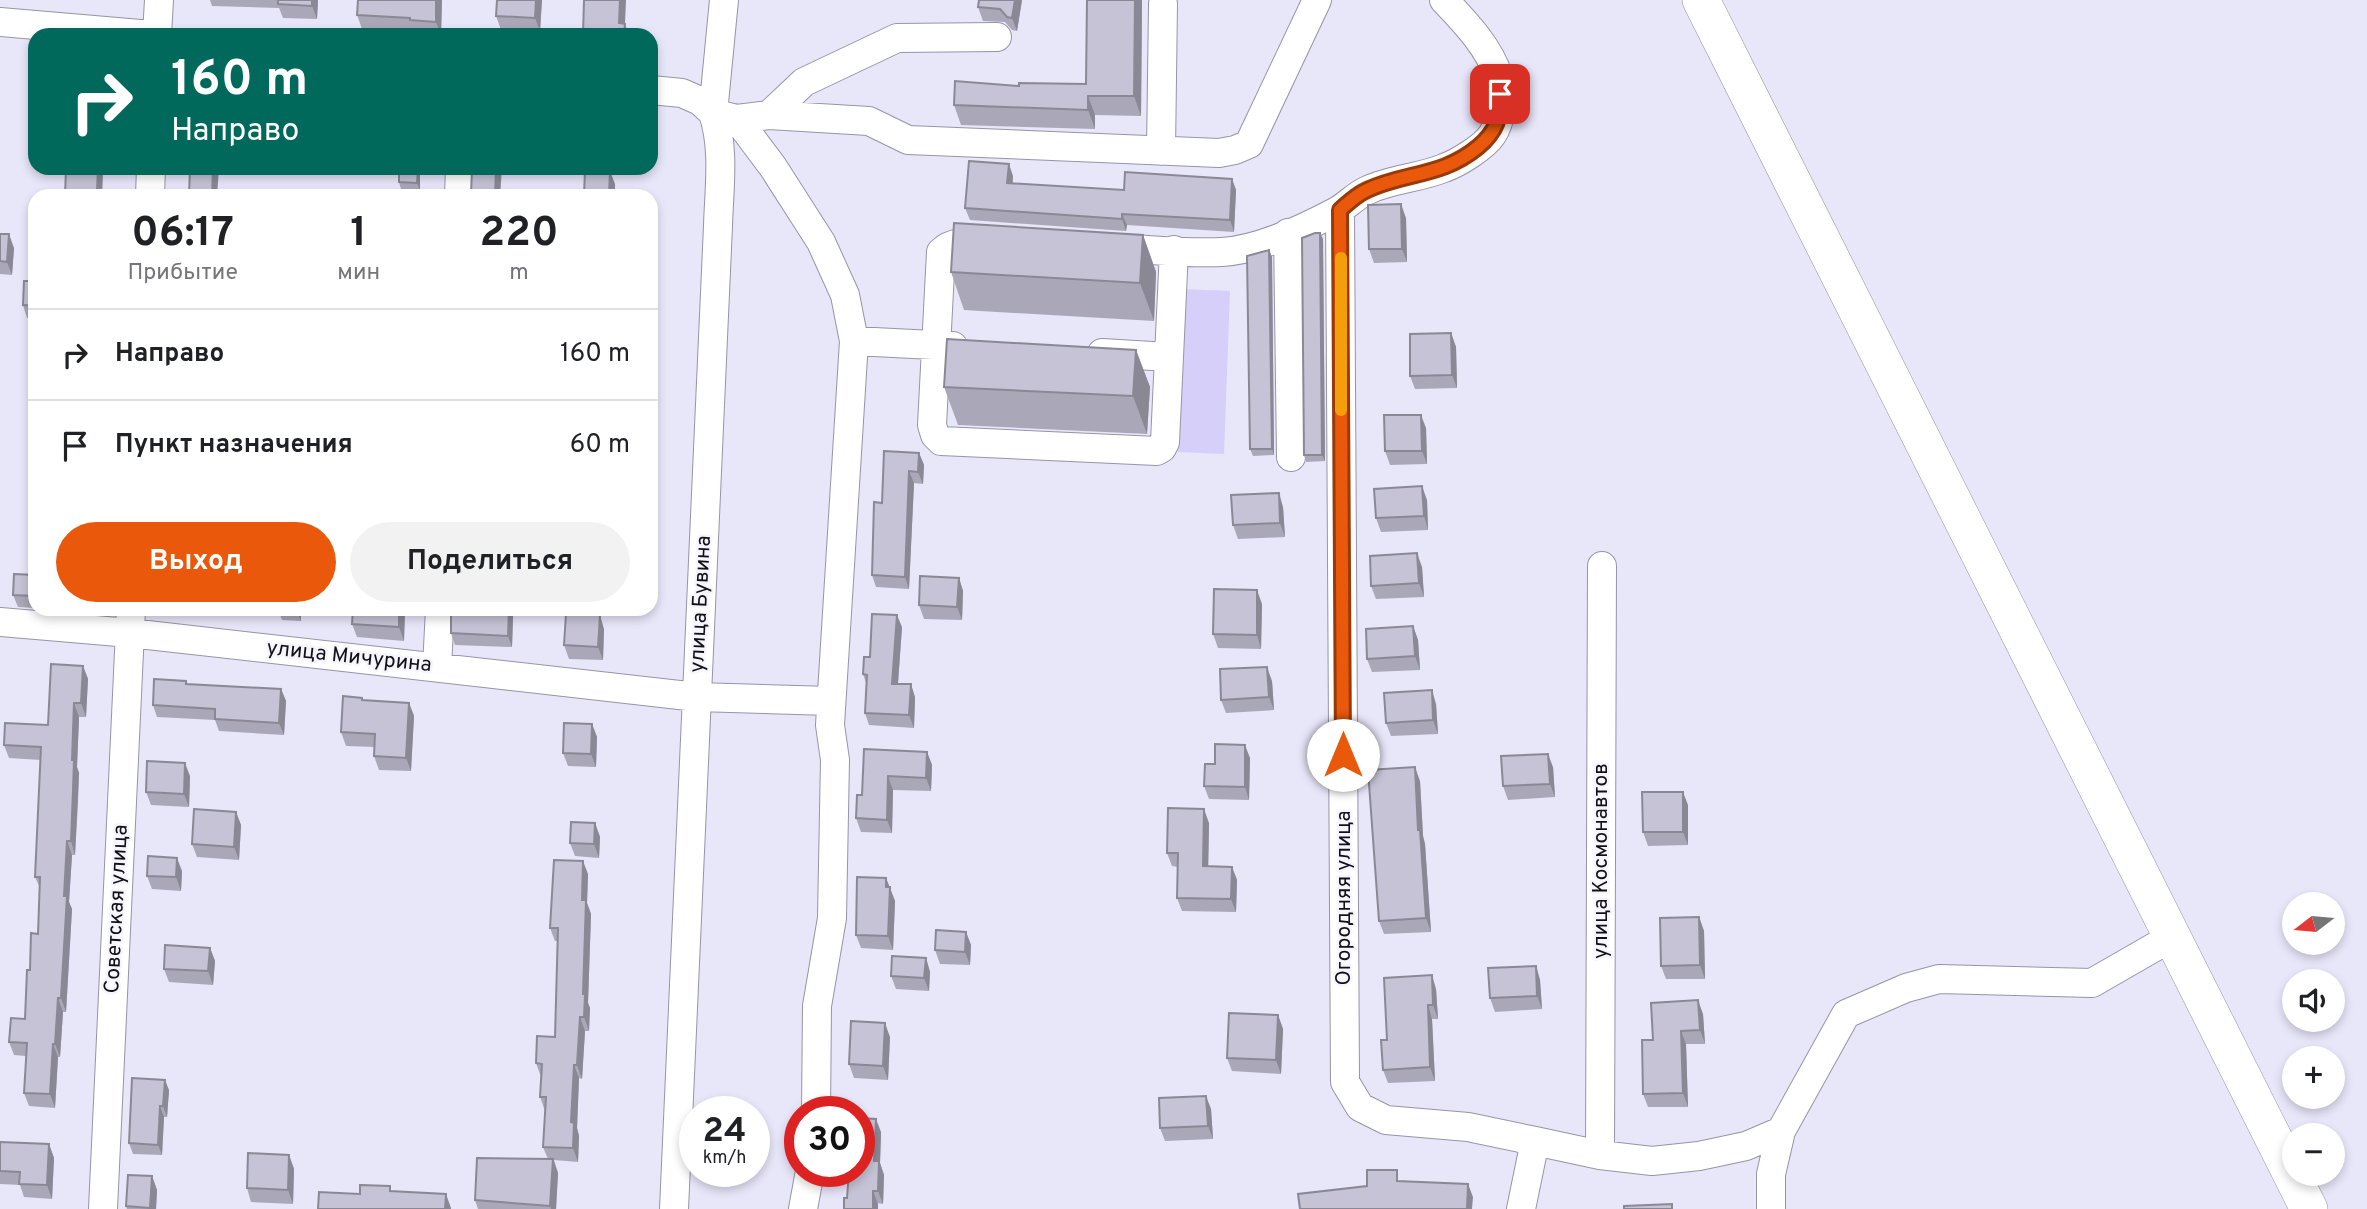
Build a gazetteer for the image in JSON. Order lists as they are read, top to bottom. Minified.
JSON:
{"streets":{"street":["улица Бувина","улица Мичурина","улица Космонавтов","Огородняя улица","Советская улица"]},"crossings":[["улица Бувина","улица Мичурина"],["улица Мичурина","Советская улица"],["улица Космонавтов","Огородняя улица"]],"north":"left","page":{"turn":["160 m","Направо"],"eta":["06:17","Прибытие","1","мин","220","m"],"list":[{"name":"Направо","value":"160 m"},{"name":"Пункт назначения","value":"60 m"}],"buttons":["Выход","Поделиться"],"map_buttons":["+","−"],"speed":"24 km/h","limit":"30"}}
